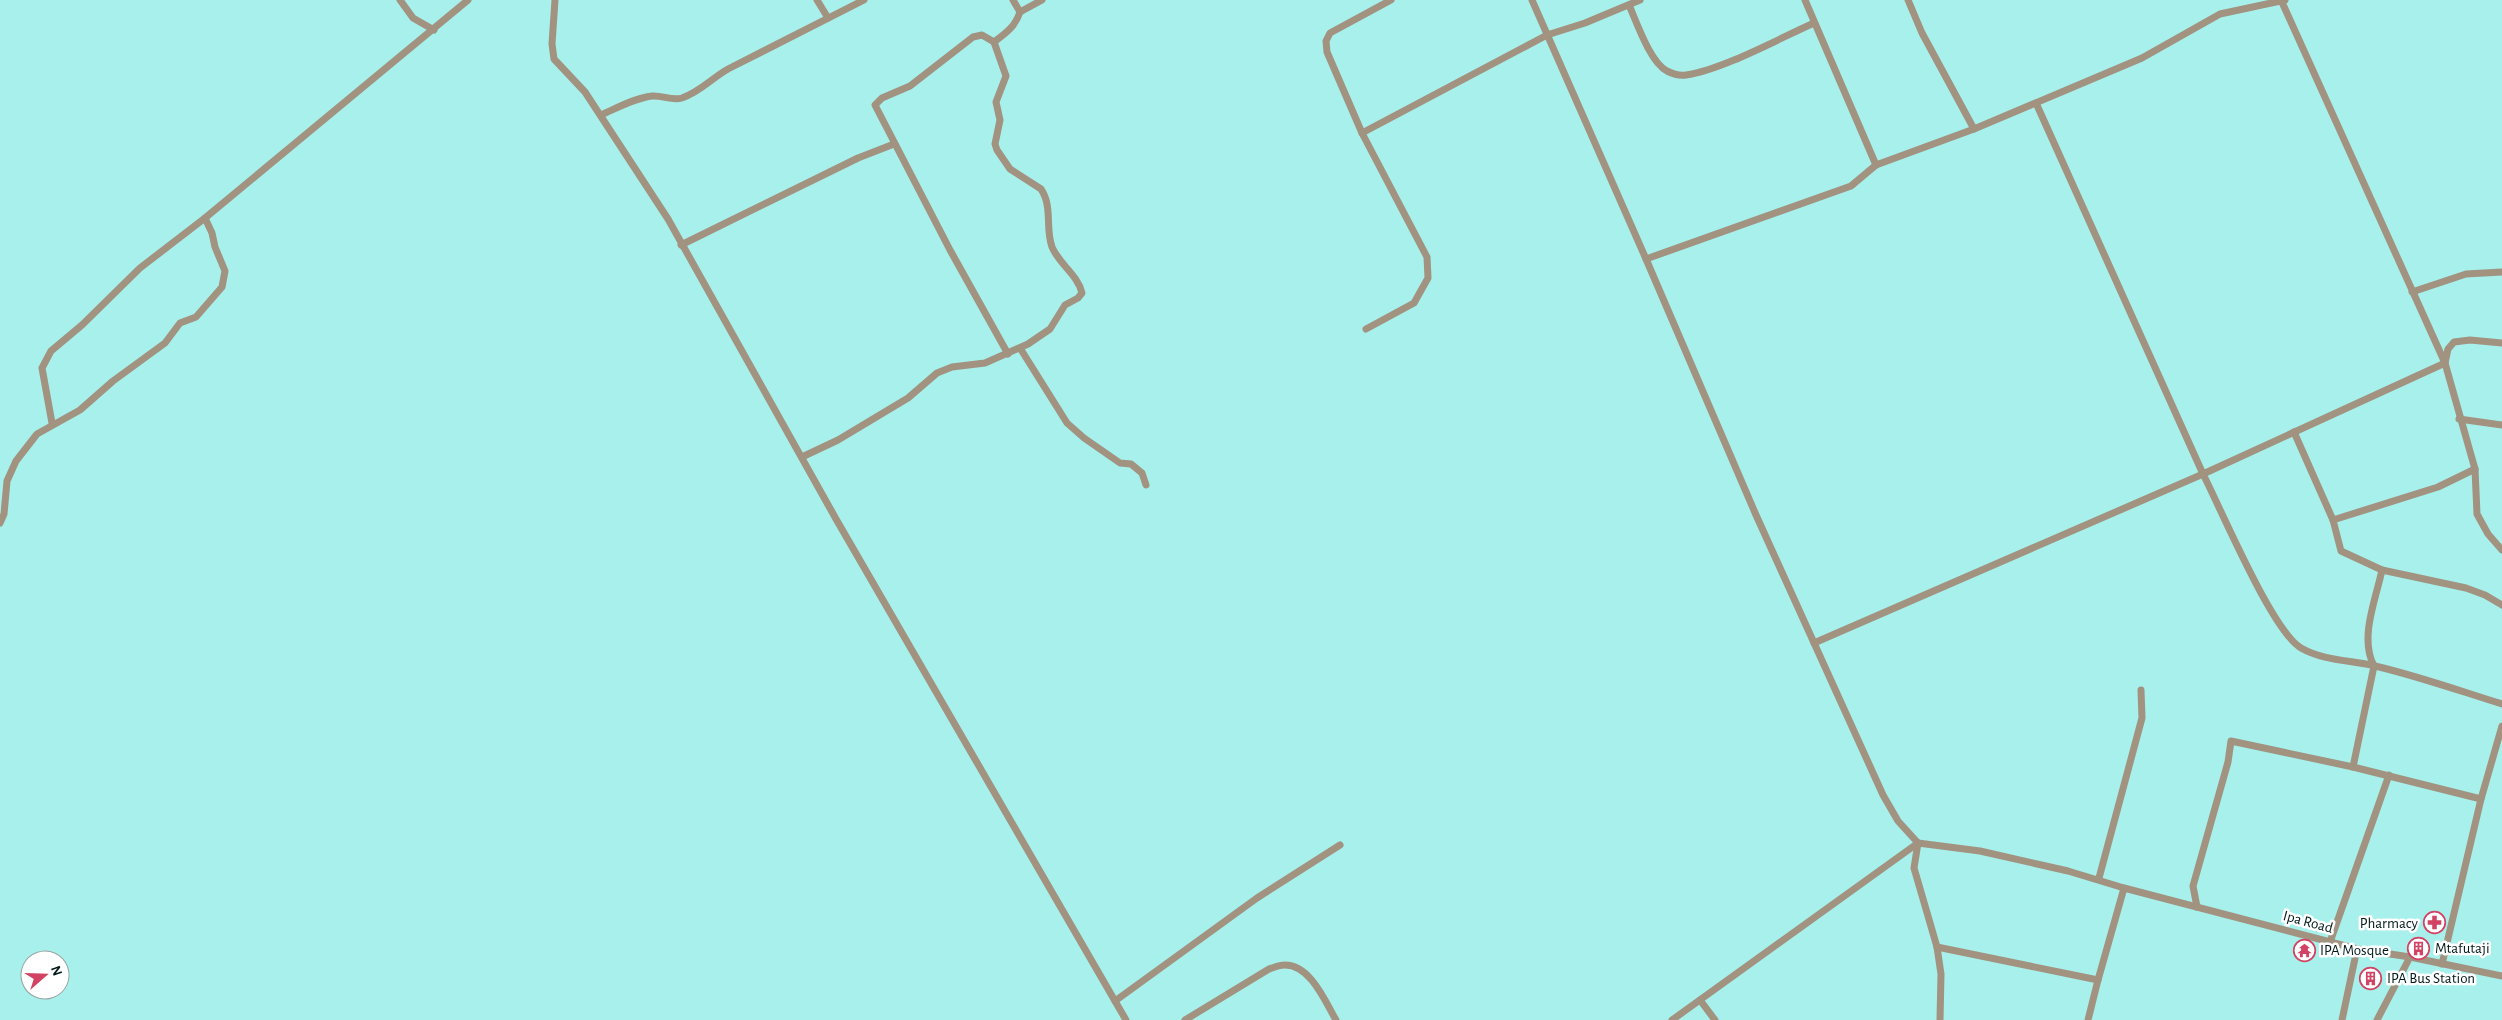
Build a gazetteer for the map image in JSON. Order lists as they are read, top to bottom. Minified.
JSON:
{"streets":{"street":["Ipa Road"]},"places":{"pharmacy":["Pharmacy"],"building":["Mtafutaji","IPA Bus Station"],"temple":["IPA Mosque"]},"north":"right"}
